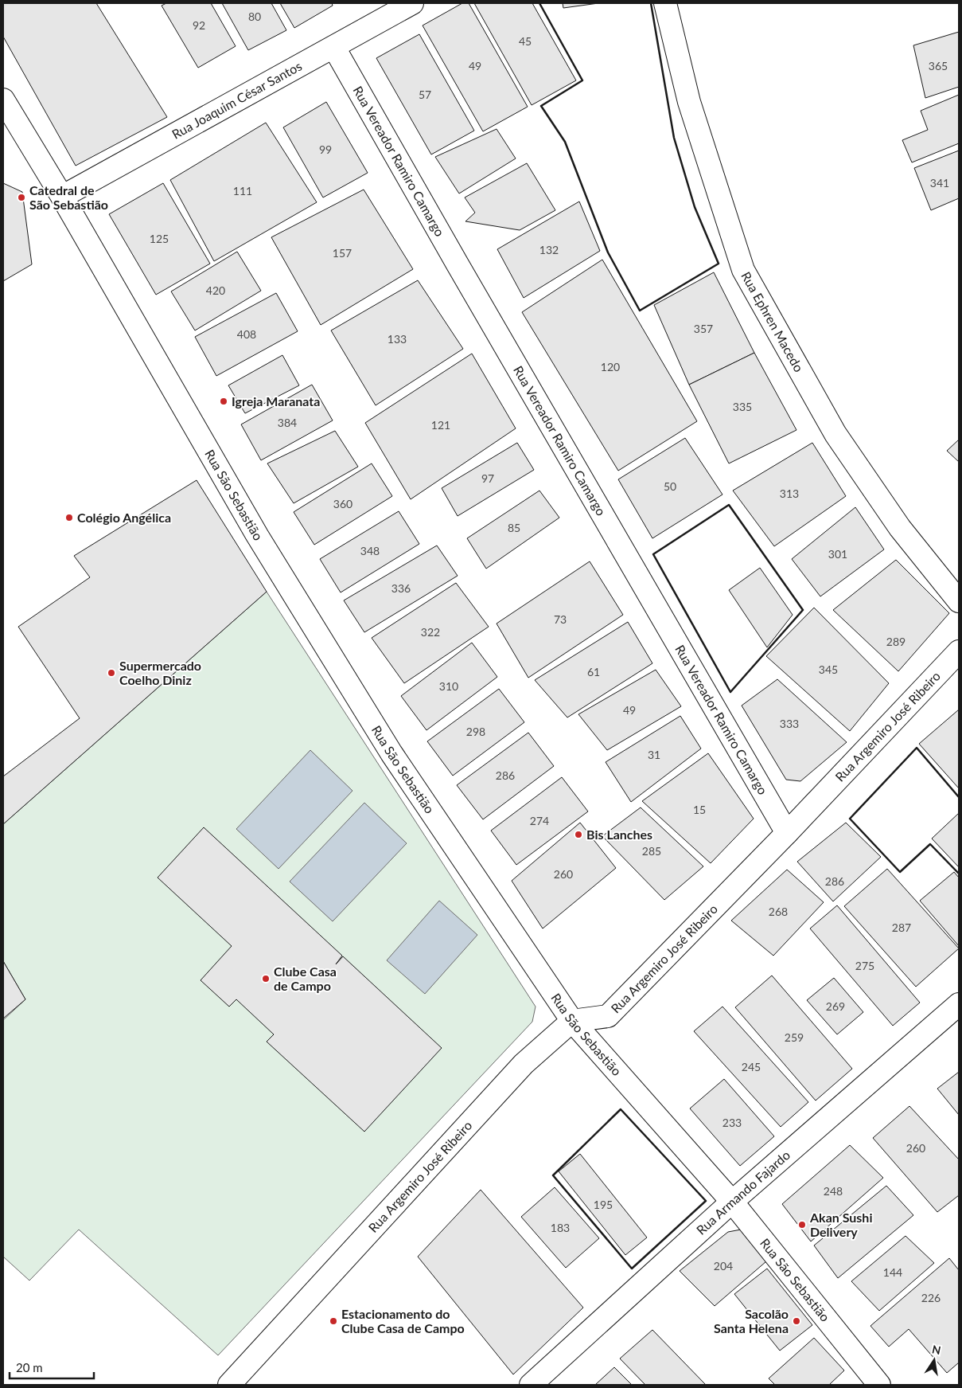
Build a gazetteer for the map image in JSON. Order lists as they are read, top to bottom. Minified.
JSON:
{"streets":{"street":["Rua Joaquim César Santos","Rua Vereador Ramiro Camargo","Rua Ephren Macedo","Rua São Sebastião","Rua Argemiro José Ribeiro","Rua Armando Fajardo"]},"crossings":[["Rua Joaquim César Santos","Rua Vereador Ramiro Camargo"],["Rua Joaquim César Santos","Rua São Sebastião"],["Rua Vereador Ramiro Camargo","Rua Argemiro José Ribeiro"],["Rua São Sebastião","Rua Argemiro José Ribeiro"],["Rua São Sebastião","Rua Armando Fajardo"]],"places":["Catedral de São Sebastião","Igreja Maranata","Colégio Angélica","Supermercado Coelho Diniz","Bis Lanches","Clube Casa de Campo","Akan Sushi Delivery","Estacionamento do Clube Casa de Campo","Sacolão Santa Helena"],"house_numbers":["80","92","45","49","365","57","99","341","111","125","132","157","420","357","408","133","120","335","384","121","97","50","313","360","85","348","301","336","73","322","289","345","61","310","49","333","298","31","286","15","274","285","260","286","268","287","275","269","259","245","233","260","248","195","183","204","144","226"],"scale_bar":"20 m","north":"top"}
